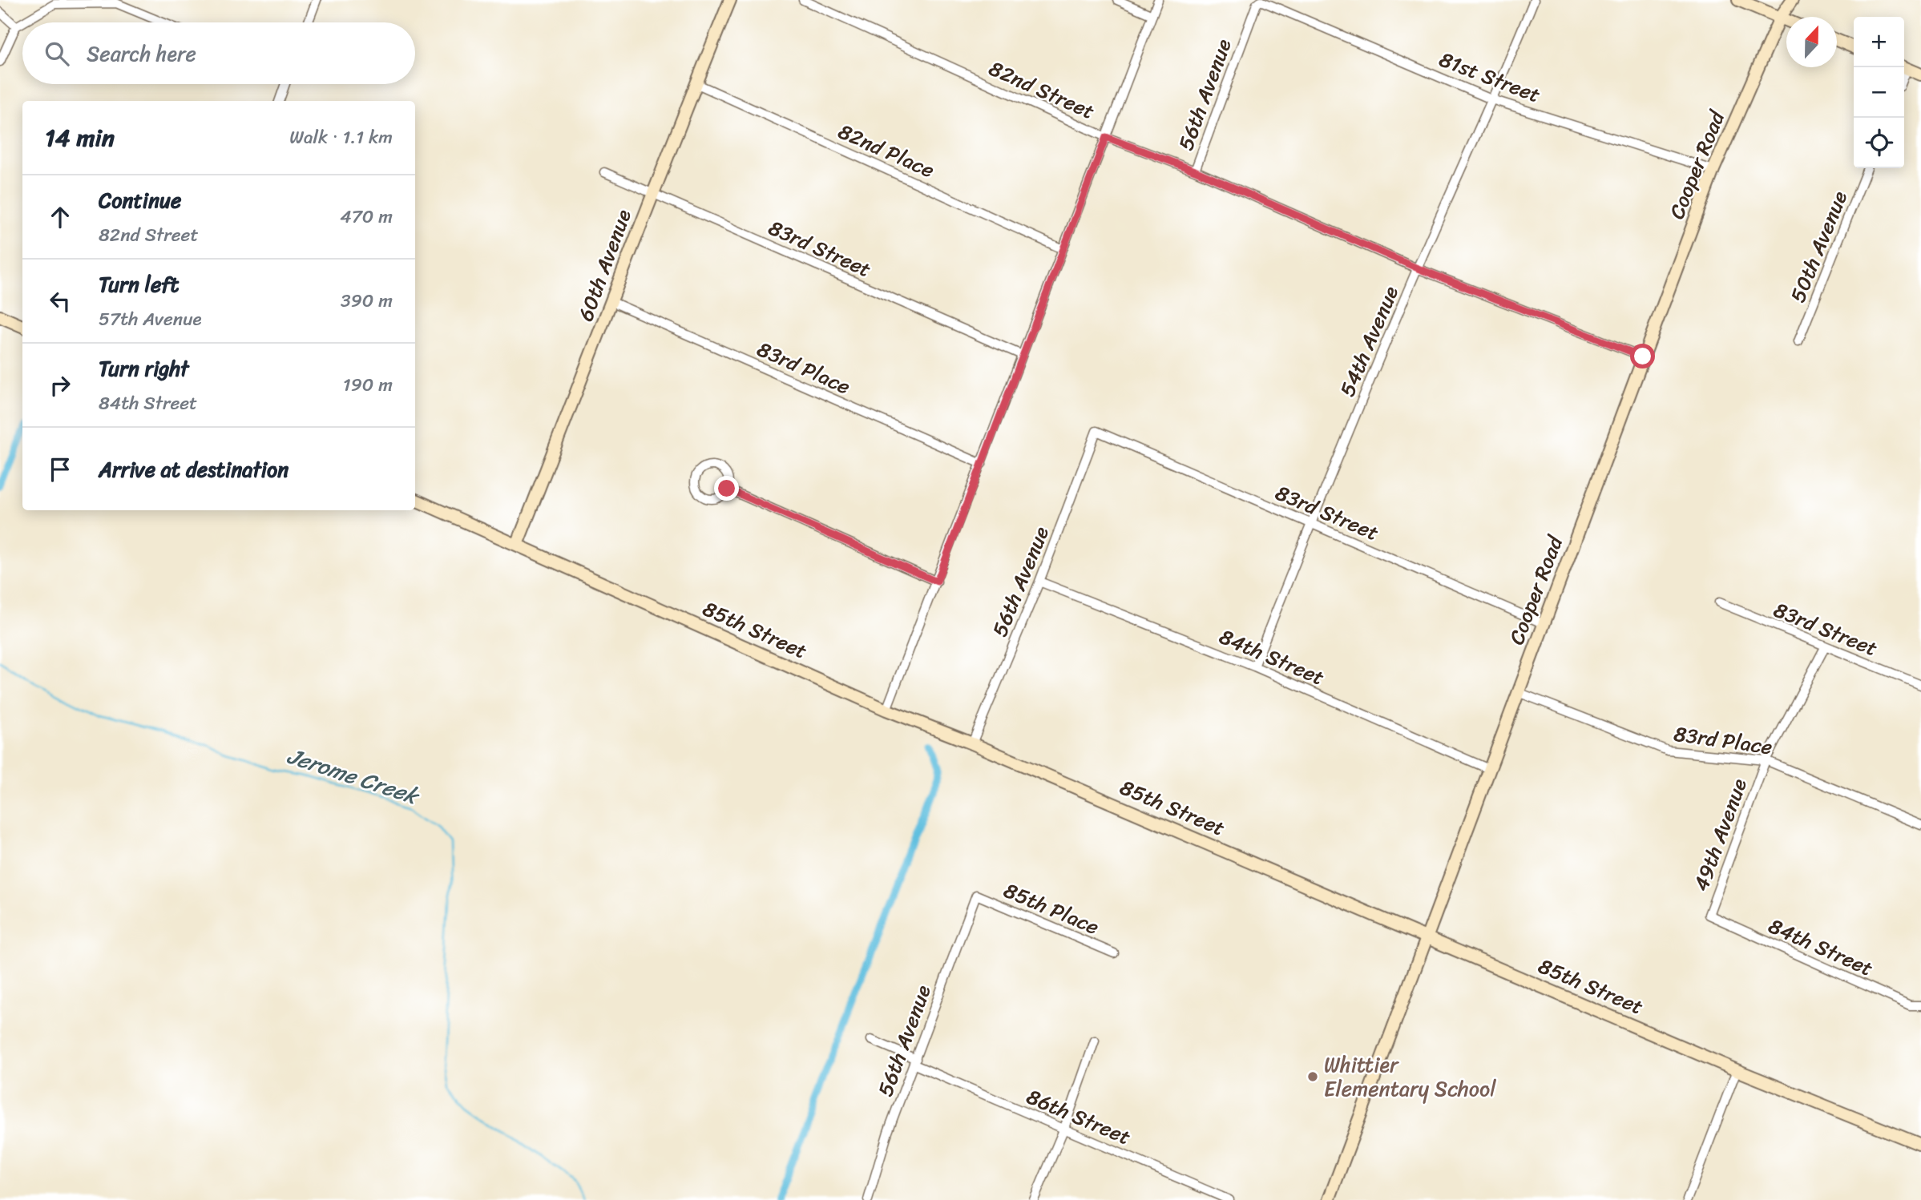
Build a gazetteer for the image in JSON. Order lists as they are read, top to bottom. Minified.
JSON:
{"streets":{"street":["81st Street","82nd Street","56th Avenue","82nd Place","Cooper Road","50th Avenue","83rd Street","60th Avenue","54th Avenue","83rd Place","85th Street","84th Street","49th Avenue","85th Place","86th Street"]},"crossings":[["81st Street","56th Avenue"],["81st Street","Cooper Road"],["81st Street","54th Avenue"],["82nd Street","56th Avenue"],["82nd Street","Cooper Road"],["82nd Street","54th Avenue"],["56th Avenue","83rd Street"],["56th Avenue","85th Street"],["56th Avenue","84th Street"],["56th Avenue","85th Place"],["56th Avenue","86th Street"],["82nd Place","60th Avenue"],["Cooper Road","83rd Street"],["Cooper Road","83rd Place"],["Cooper Road","85th Street"],["Cooper Road","84th Street"],["83rd Street","60th Avenue"],["83rd Street","54th Avenue"],["83rd Street","49th Avenue"],["60th Avenue","83rd Place"],["60th Avenue","85th Street"],["54th Avenue","84th Street"],["83rd Place","49th Avenue"],["84th Street","49th Avenue"]],"water":["Jerome Creek"],"places":["Whittier Elementary School"],"north":"top","page":{"map_buttons":["+","−"],"search":"Search here","heading":["14 min","Walk · 1.1 km"],"list":[["Continue","82nd Street","470 m"],["Turn left","57th Avenue","390 m"],["Turn right","84th Street","190 m"],"Arrive at destination"]}}
